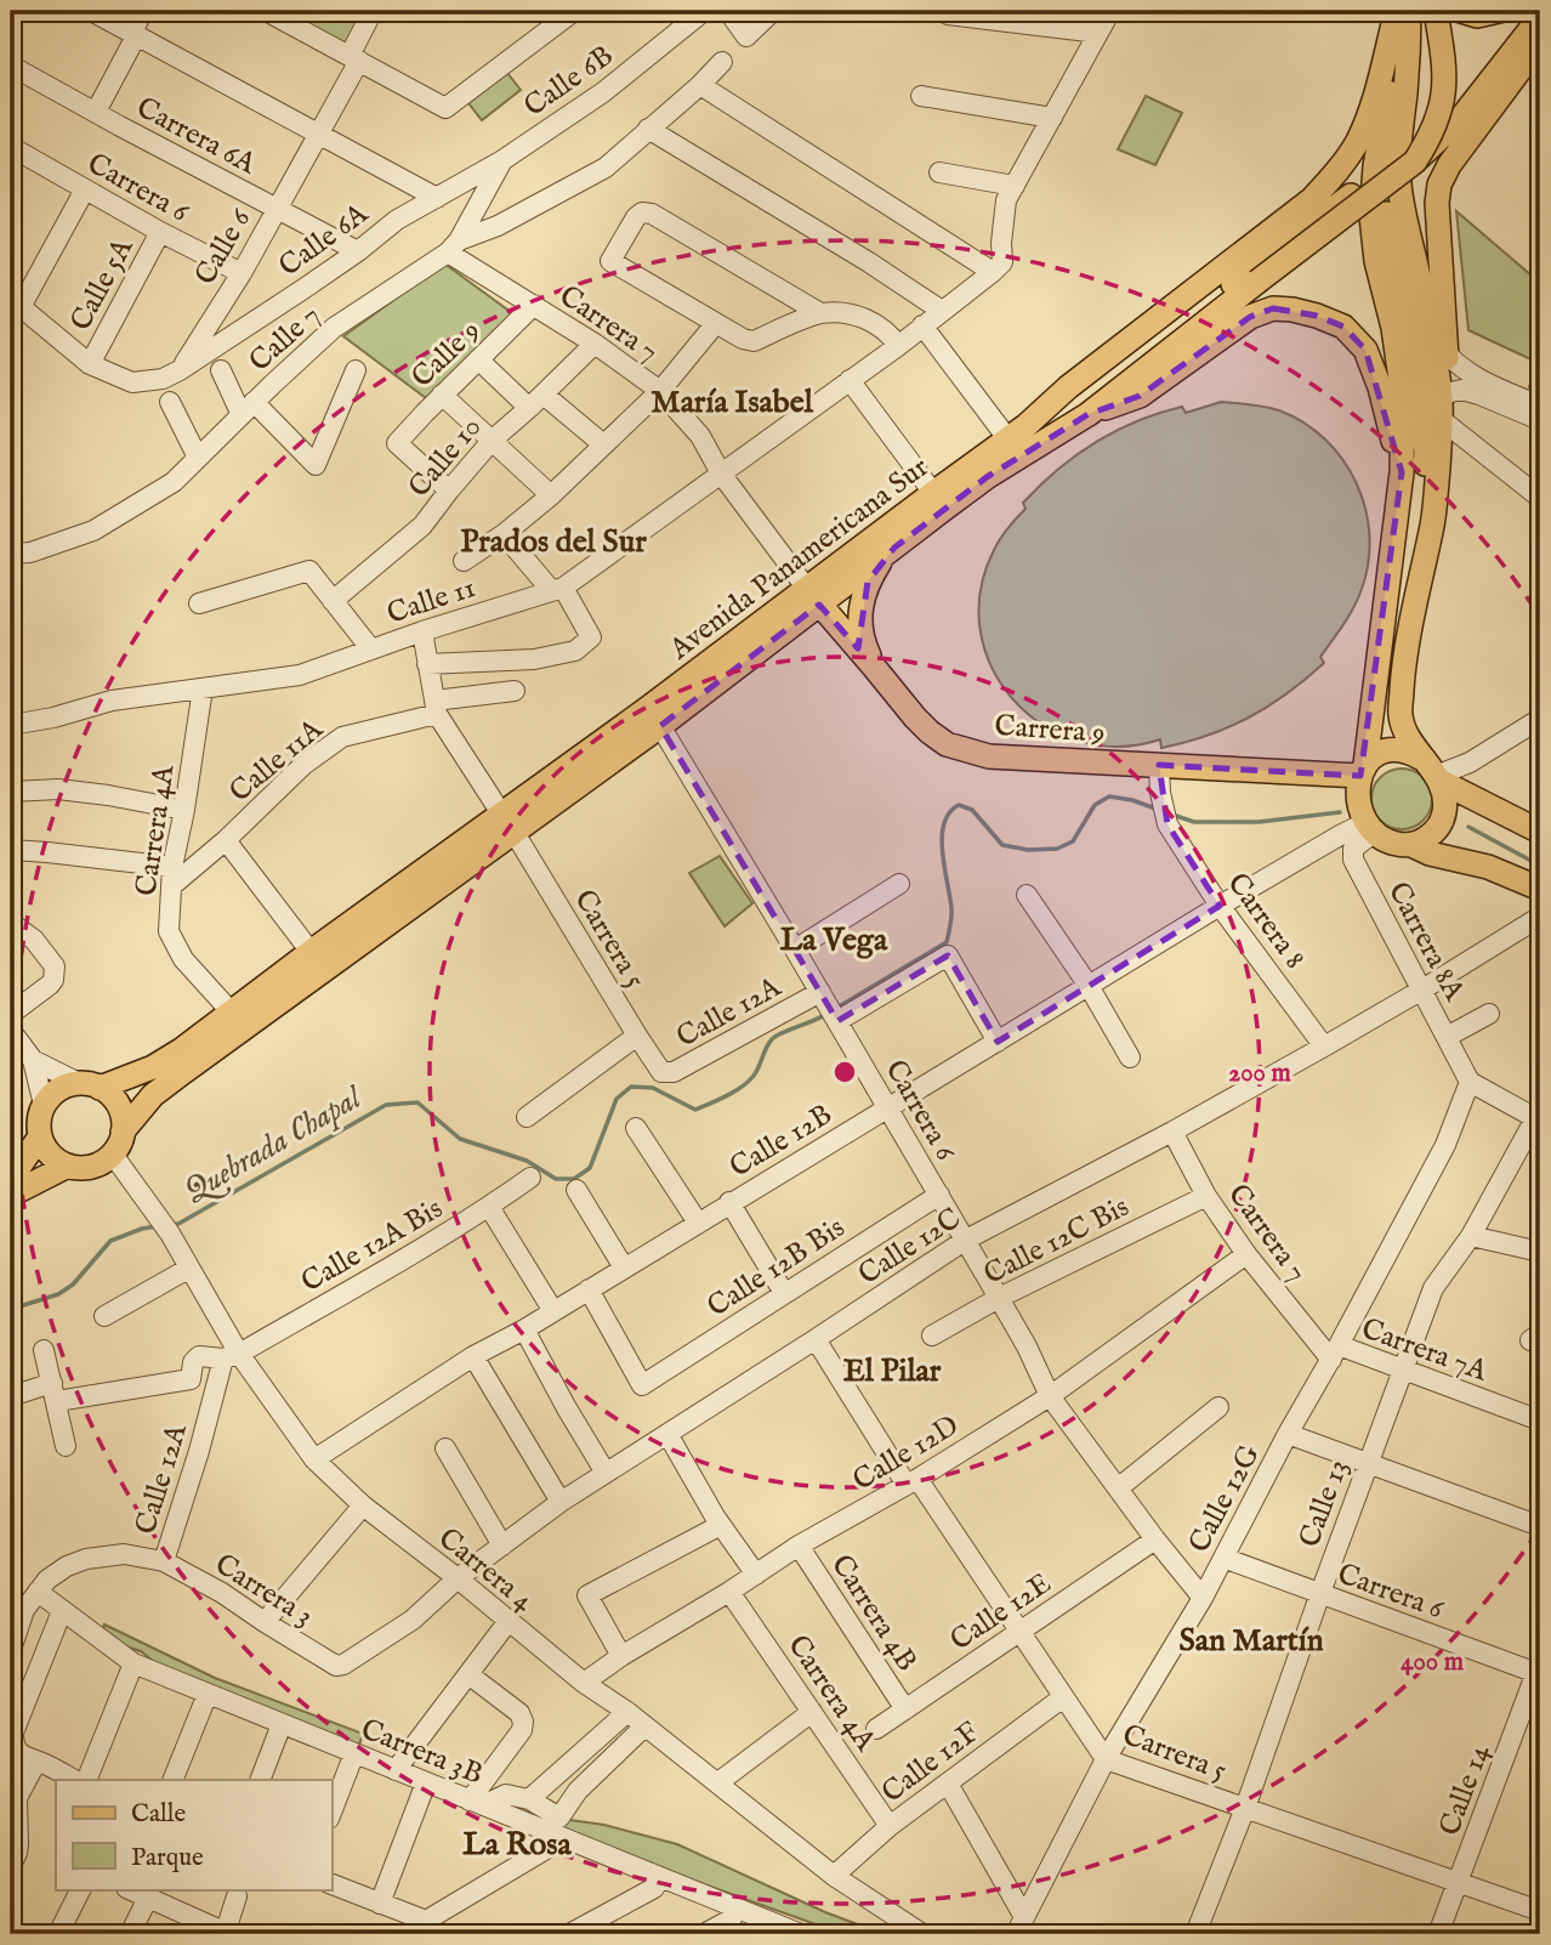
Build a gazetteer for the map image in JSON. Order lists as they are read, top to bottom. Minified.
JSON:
{"streets":{"main road":["Avenida Panamericana Sur","Carrera 9"],"street":["Calle 6B","Carrera 6A","Carrera 6","Calle 6A","Calle 6","Calle 5A","Carrera 7","Calle 7","Calle 9","Calle 10","Calle 11","Calle 11A","Carrera 4A","Carrera 8","Carrera 5","Carrera 8A","Calle 12A","Calle 12B","Calle 12C Bis","Calle 12A Bis","Calle 12C","Calle 12B Bis","Carrera 7A","Calle 12D","Calle 12G","Calle 13","Carrera 4","Carrera 3","Calle 12E","Carrera 4B","Carrera 3B","Calle 12F","Calle 14"]},"crossings":[["Calle 6B","Calle 6A"],["Carrera 6A","Calle 6A"],["Carrera 6A","Calle 6"],["Carrera 6","Calle 6"],["Carrera 6","Calle 5A"],["Carrera 6","Avenida Panamericana Sur"],["Carrera 6","Calle 12A"],["Carrera 6","Calle 12B"],["Carrera 6","Calle 12C Bis"],["Carrera 6","Calle 12C"],["Carrera 6","Calle 12B Bis"],["Carrera 6","Calle 12D"],["Carrera 6","Calle 12G"],["Carrera 6","Calle 13"],["Carrera 6","Calle 12E"],["Carrera 6","Calle 14"],["Calle 6A","Calle 6"],["Calle 6A","Calle 5A"],["Carrera 7","Calle 7"],["Carrera 7","Calle 9"],["Carrera 7","Calle 10"],["Carrera 7","Avenida Panamericana Sur"],["Carrera 7","Calle 11"],["Carrera 7","Carrera 9"],["Carrera 7","Calle 12C Bis"],["Carrera 7","Calle 12C"],["Carrera 7","Carrera 7A"],["Carrera 7","Calle 12D"],["Carrera 7","Calle 12G"],["Calle 9","Calle 10"],["Avenida Panamericana Sur","Carrera 9"],["Avenida Panamericana Sur","Carrera 4A"],["Avenida Panamericana Sur","Carrera 5"],["Avenida Panamericana Sur","Carrera 4"],["Calle 11","Carrera 4A"],["Calle 11","Carrera 5"],["Carrera 9","Carrera 8"],["Carrera 9","Carrera 8A"],["Carrera 9","Calle 12B"],["Calle 11A","Carrera 4A"],["Calle 11A","Carrera 5"],["Carrera 4A","Calle 12D"],["Carrera 4A","Calle 12F"],["Carrera 8","Calle 12B"],["Carrera 8","Calle 12C"],["Carrera 5","Calle 12A"],["Carrera 5","Calle 12C"],["Carrera 5","Calle 12D"],["Carrera 5","Calle 12G"],["Carrera 5","Calle 13"],["Carrera 5","Calle 12E"],["Carrera 5","Calle 12F"],["Carrera 5","Calle 14"],["Carrera 8A","Calle 12B"],["Carrera 8A","Calle 12C"],["Carrera 8A","Calle 12G"],["Calle 12A","Calle 12B"],["Calle 12A","Calle 12A Bis"],["Calle 12A","Carrera 4"],["Calle 12A","Carrera 3"],["Calle 12A","Carrera 3B"],["Calle 12B","Calle 12B Bis"],["Calle 12B","Carrera 4"],["Calle 12A Bis","Carrera 4"],["Calle 12C","Carrera 4"],["Calle 12C","Carrera 3"],["Carrera 7A","Calle 12G"],["Carrera 7A","Calle 13"],["Calle 12D","Carrera 4"],["Calle 12D","Carrera 4B"],["Carrera 4","Calle 12F"],["Calle 12E","Carrera 4B"]],"districts":["María Isabel","Prados del Sur","La Vega","El Pilar","San Martín","La Rosa"],"water":["Quebrada Chapal"],"legend":["Calle","Parque"],"rings":["200 m","400 m"]}
